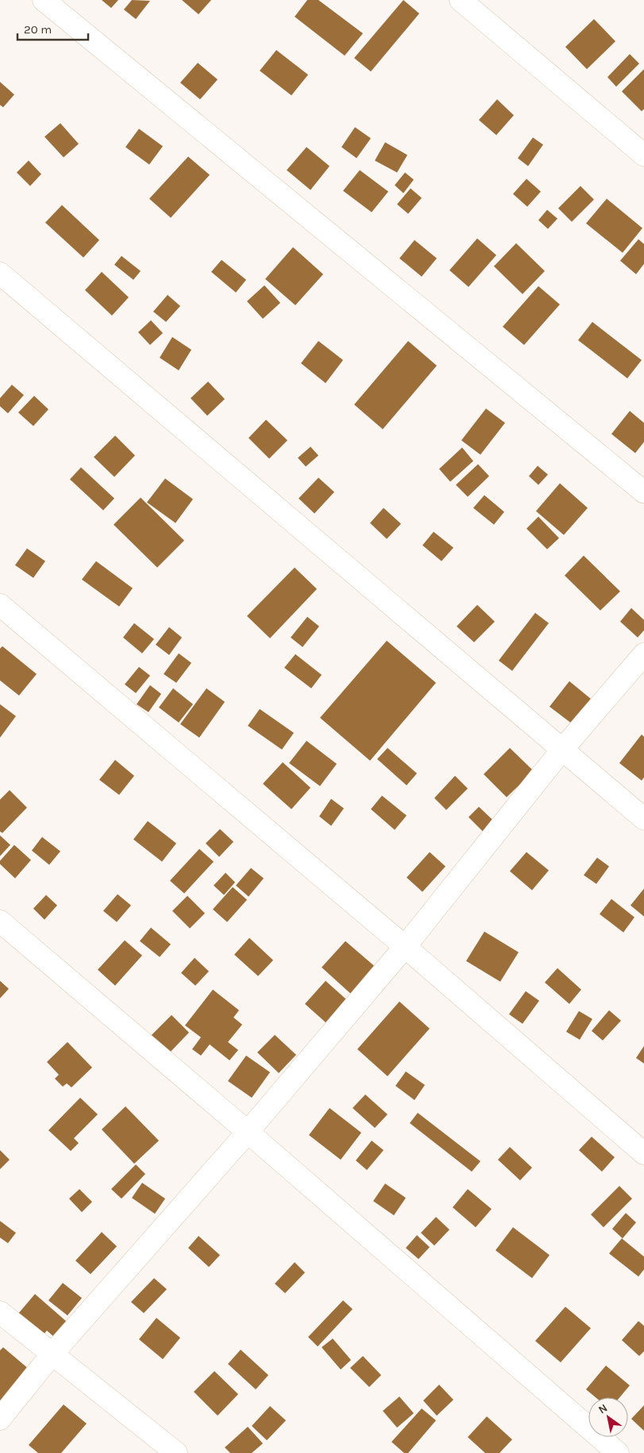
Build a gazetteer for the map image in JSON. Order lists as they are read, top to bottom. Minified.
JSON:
{"scale_bar":"20 m","north":"top left"}
